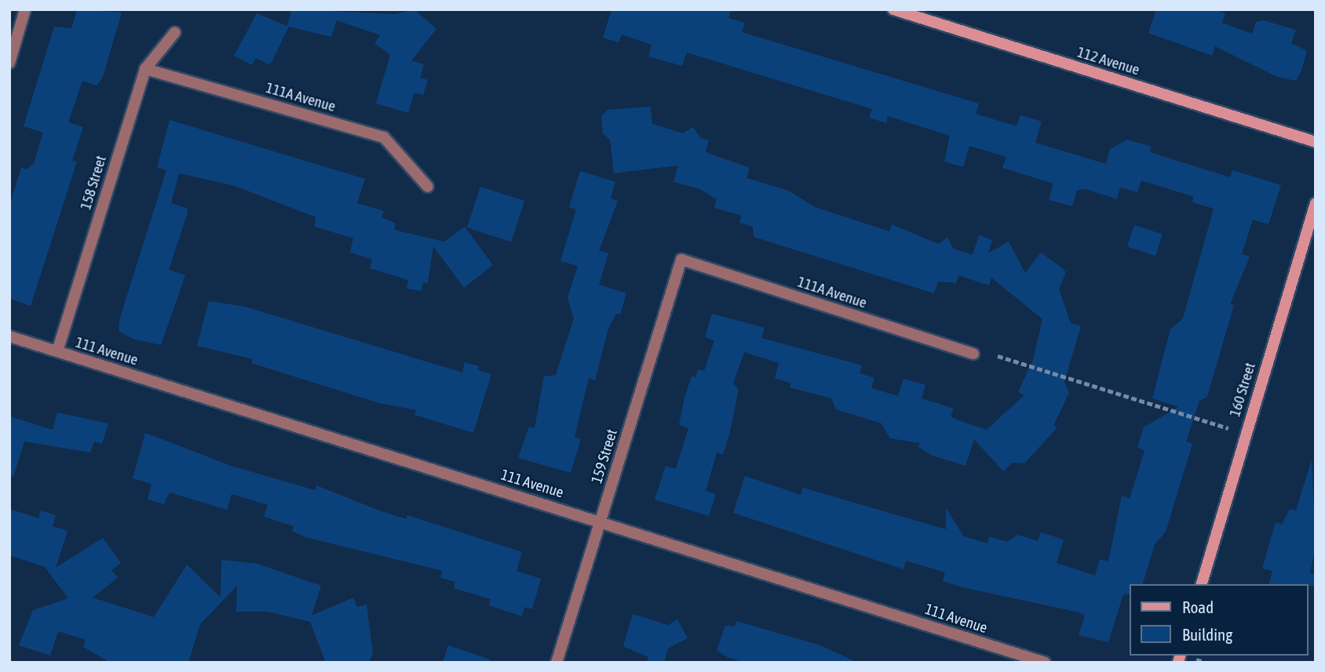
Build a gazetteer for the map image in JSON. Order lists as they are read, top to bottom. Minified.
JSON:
{"streets":{"street":["112 Avenue","111A Avenue","158 Street","111 Avenue","160 Street","159 Street"]},"crossings":[["111A Avenue","158 Street"],["111A Avenue","159 Street"],["158 Street","111 Avenue"],["111 Avenue","159 Street"]],"legend":["Road","Building"]}
